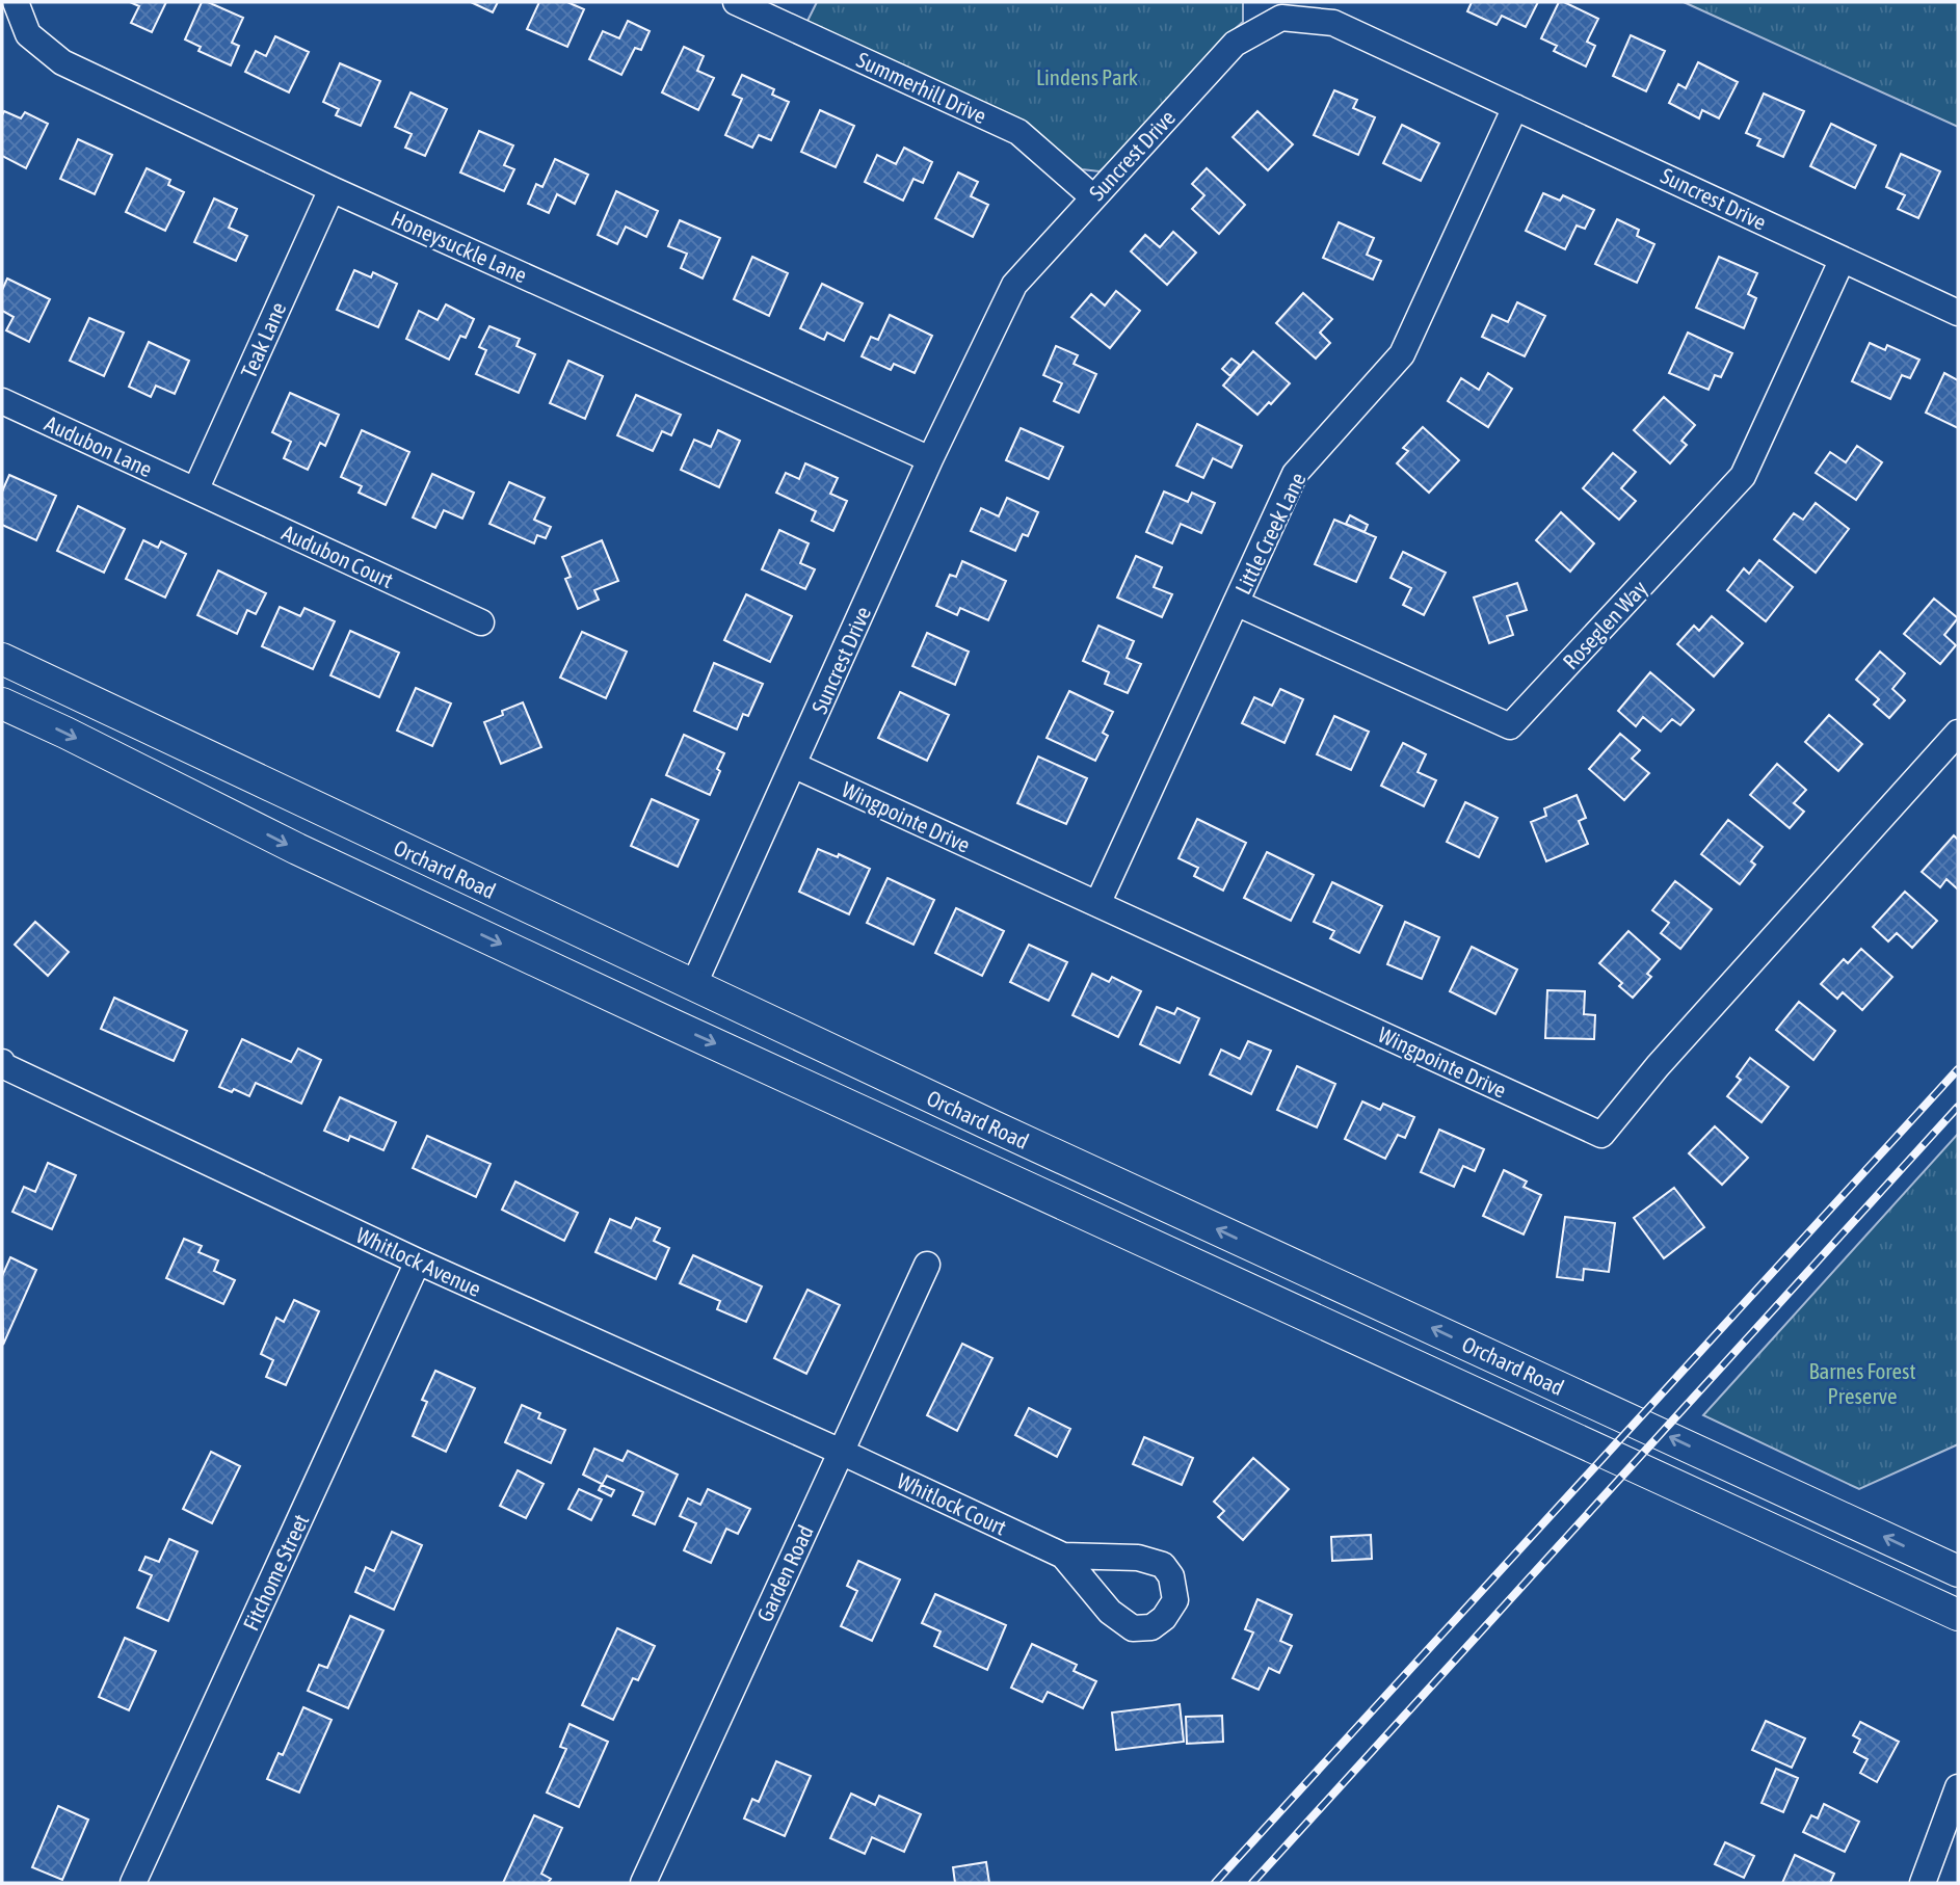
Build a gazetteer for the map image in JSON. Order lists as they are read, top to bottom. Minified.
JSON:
{"streets":{"main road":["Orchard Road"],"street":["Summerhill Drive","Suncrest Drive","Honeysuckle Lane","Teak Lane","Audubon Lane","Little Creek Lane","Audubon Court","Roseglen Way","Wingpointe Drive","Whitlock Avenue","Whitlock Court","Fitchome Street","Garden Road"]},"crossings":[["Summerhill Drive","Suncrest Drive"],["Suncrest Drive","Honeysuckle Lane"],["Suncrest Drive","Little Creek Lane"],["Suncrest Drive","Roseglen Way"],["Suncrest Drive","Wingpointe Drive"],["Suncrest Drive","Orchard Road"],["Honeysuckle Lane","Teak Lane"],["Teak Lane","Audubon Lane"],["Teak Lane","Audubon Court"],["Audubon Lane","Audubon Court"],["Little Creek Lane","Roseglen Way"],["Little Creek Lane","Wingpointe Drive"],["Whitlock Avenue","Whitlock Court"],["Whitlock Avenue","Fitchome Street"],["Whitlock Avenue","Garden Road"],["Whitlock Court","Garden Road"]],"parks":["Lindens Park","Barnes Forest Preserve"]}
